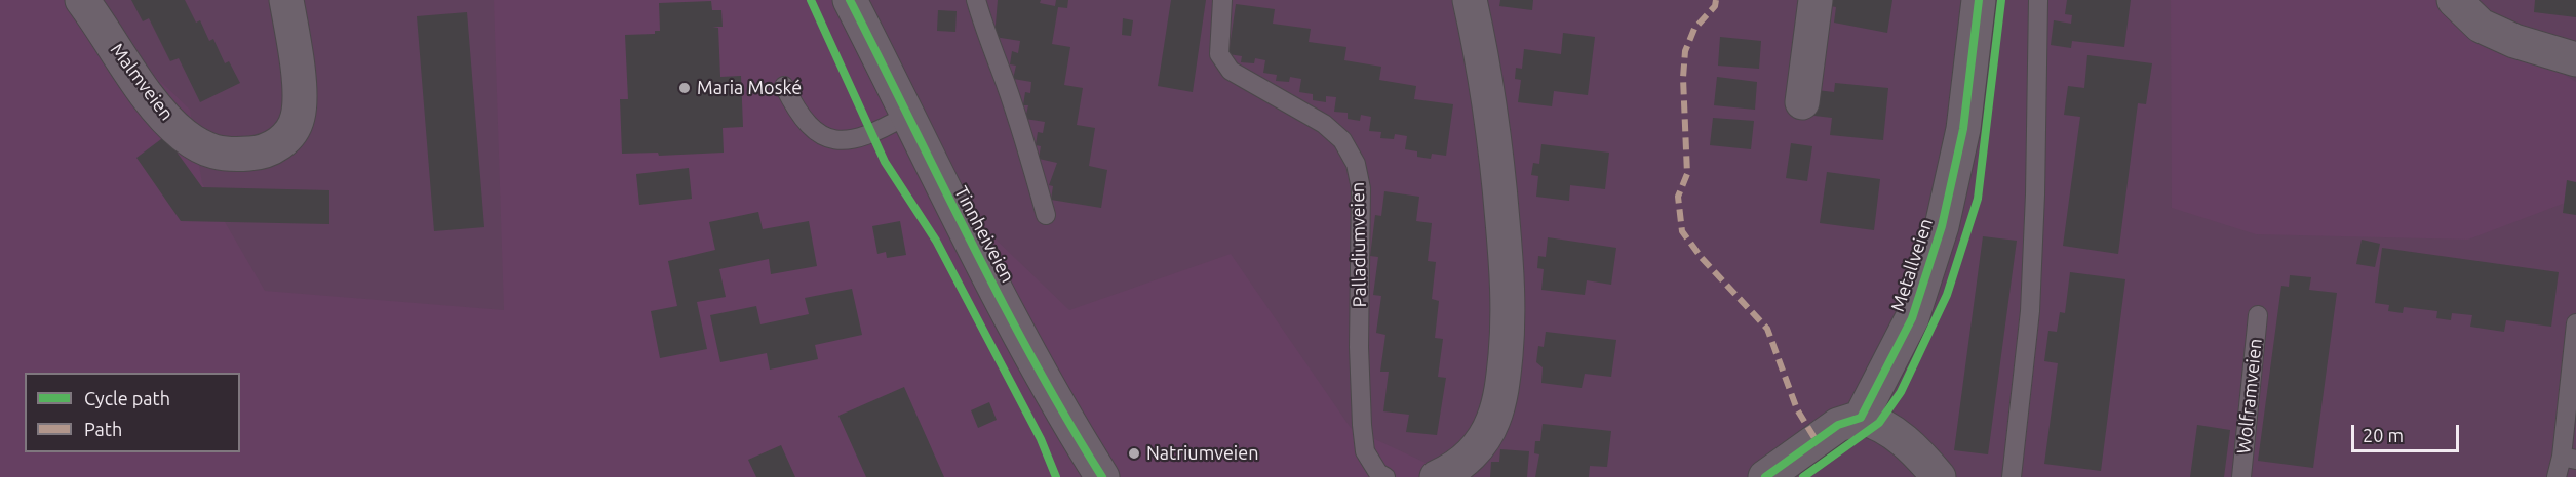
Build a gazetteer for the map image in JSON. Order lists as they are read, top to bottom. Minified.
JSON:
{"streets":{"street":["Malmveien","Tinnheiveien","Metallveien"],"lane":["Palladiumveien","Wolframveien"]},"places":["Maria Moské","Natriumveien"],"legend":["Cycle path","Path"],"scale_bar":"20 m"}
